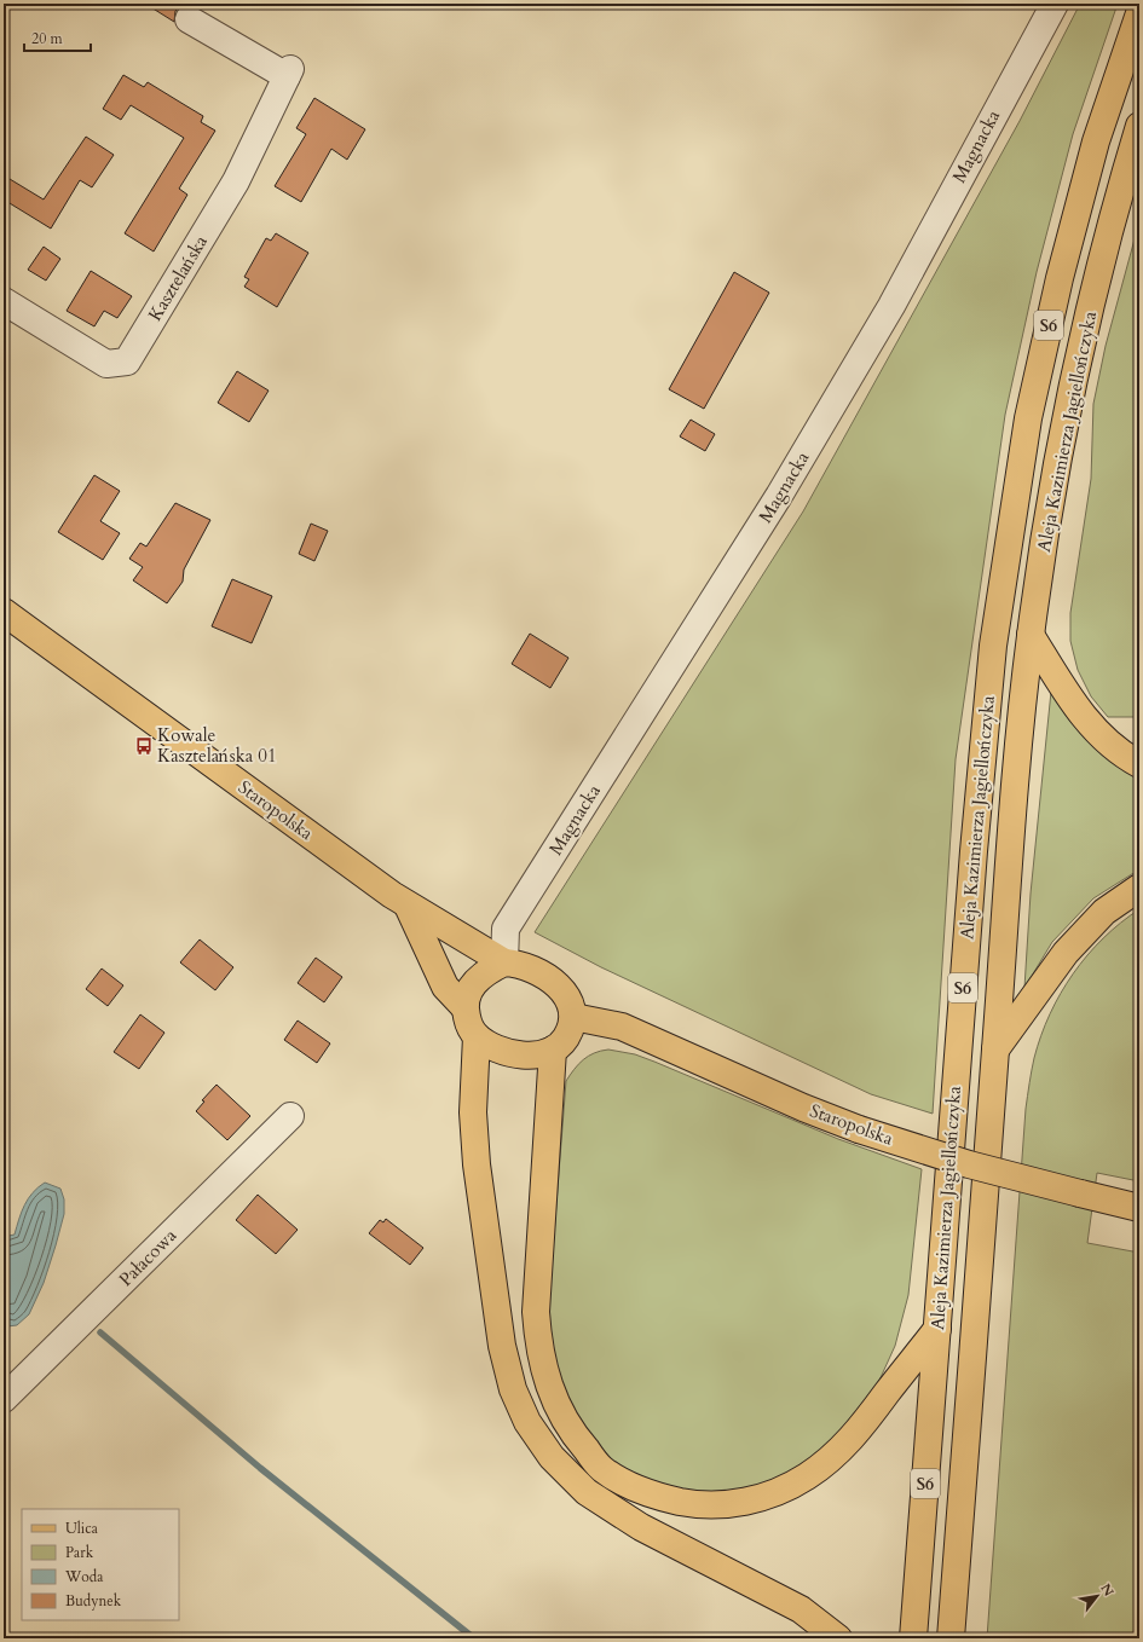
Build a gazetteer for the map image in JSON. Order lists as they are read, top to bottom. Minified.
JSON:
{"streets":{"main road":["S6","Aleja Kazimierza Jagiellończyka","Staropolska"],"street":["Magnacka","Kasztelańska","Pałacowa"]},"crossings":[["Magnacka","Staropolska"]],"places":{"bus stop":["Kowale Kasztelańska 01"]},"legend":["Ulica","Park","Woda","Budynek"],"scale_bar":"20 m","north":"top right"}
